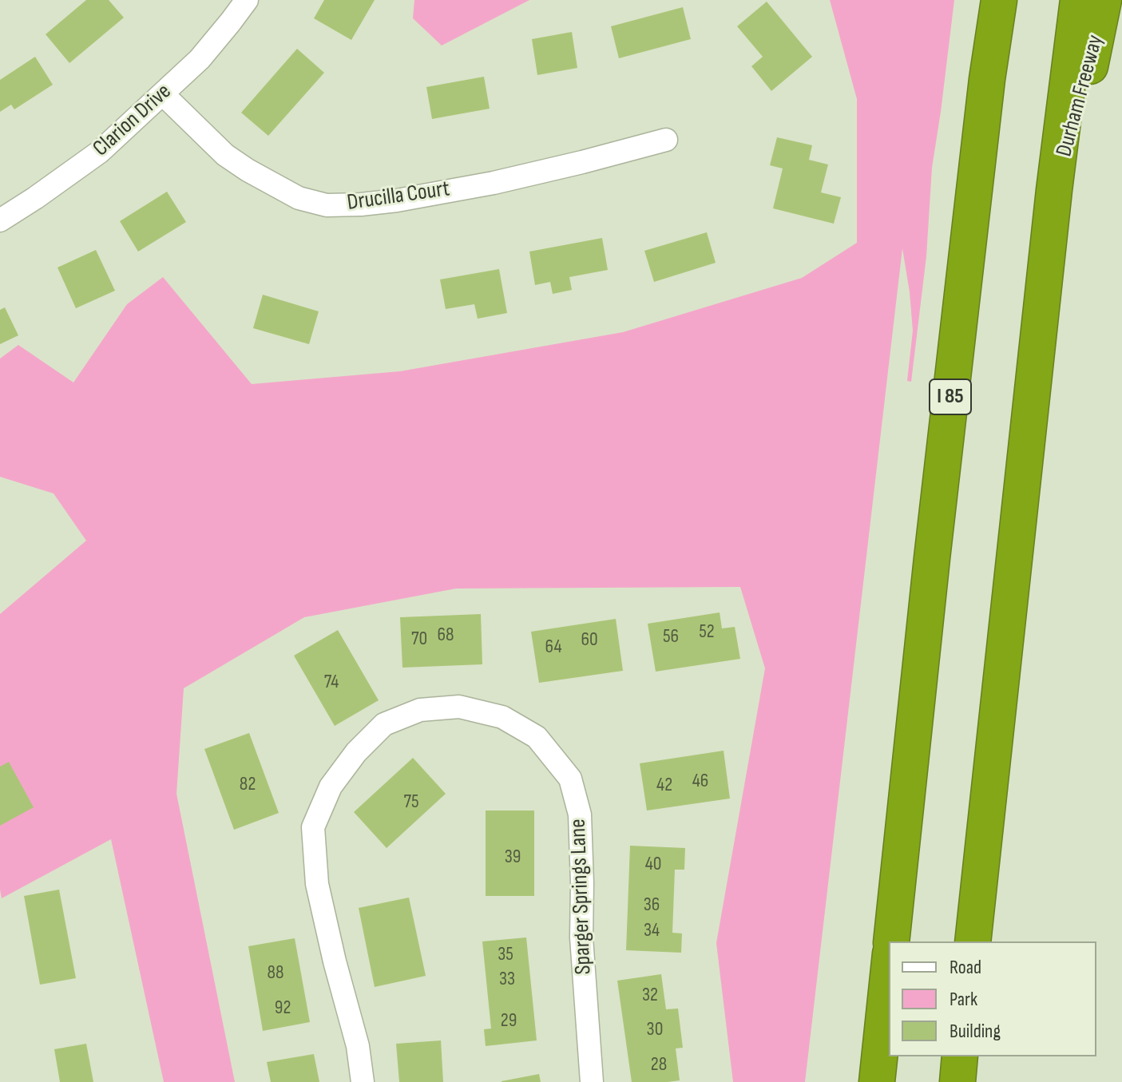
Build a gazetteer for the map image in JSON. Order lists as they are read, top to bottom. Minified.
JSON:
{"streets":{"highway":["Durham Freeway","I 85"],"street":["Clarion Drive","Drucilla Court","Sparger Springs Lane"]},"crossings":[["Clarion Drive","Drucilla Court"]],"house_numbers":["52","68","56","70","60","64","74","46","82","42","75","39","40","36","34","35","88","33","32","92","29","30","28"],"legend":["Road","Park","Building"]}
